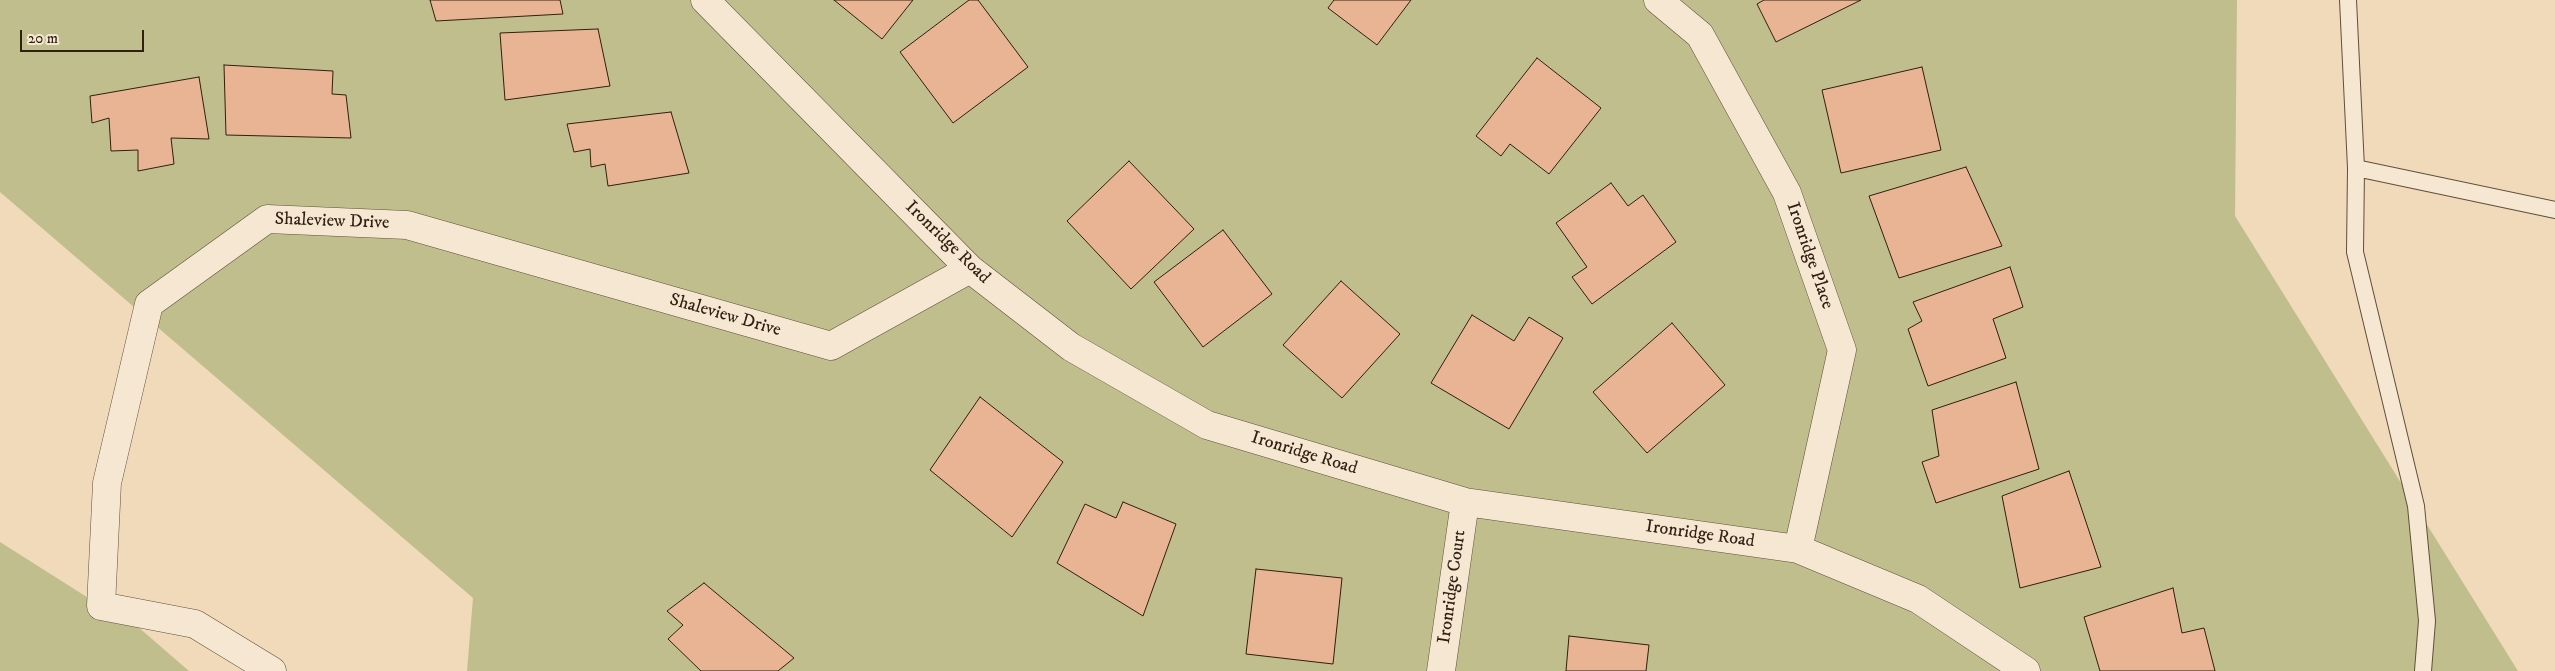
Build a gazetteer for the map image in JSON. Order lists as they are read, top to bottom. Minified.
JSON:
{"streets":{"street":["Shaleview Drive","Ironridge Road","Ironridge Place","Ironridge Court"]},"crossings":[["Shaleview Drive","Ironridge Road"],["Ironridge Road","Ironridge Place"],["Ironridge Road","Ironridge Court"]],"scale_bar":"20 m"}
